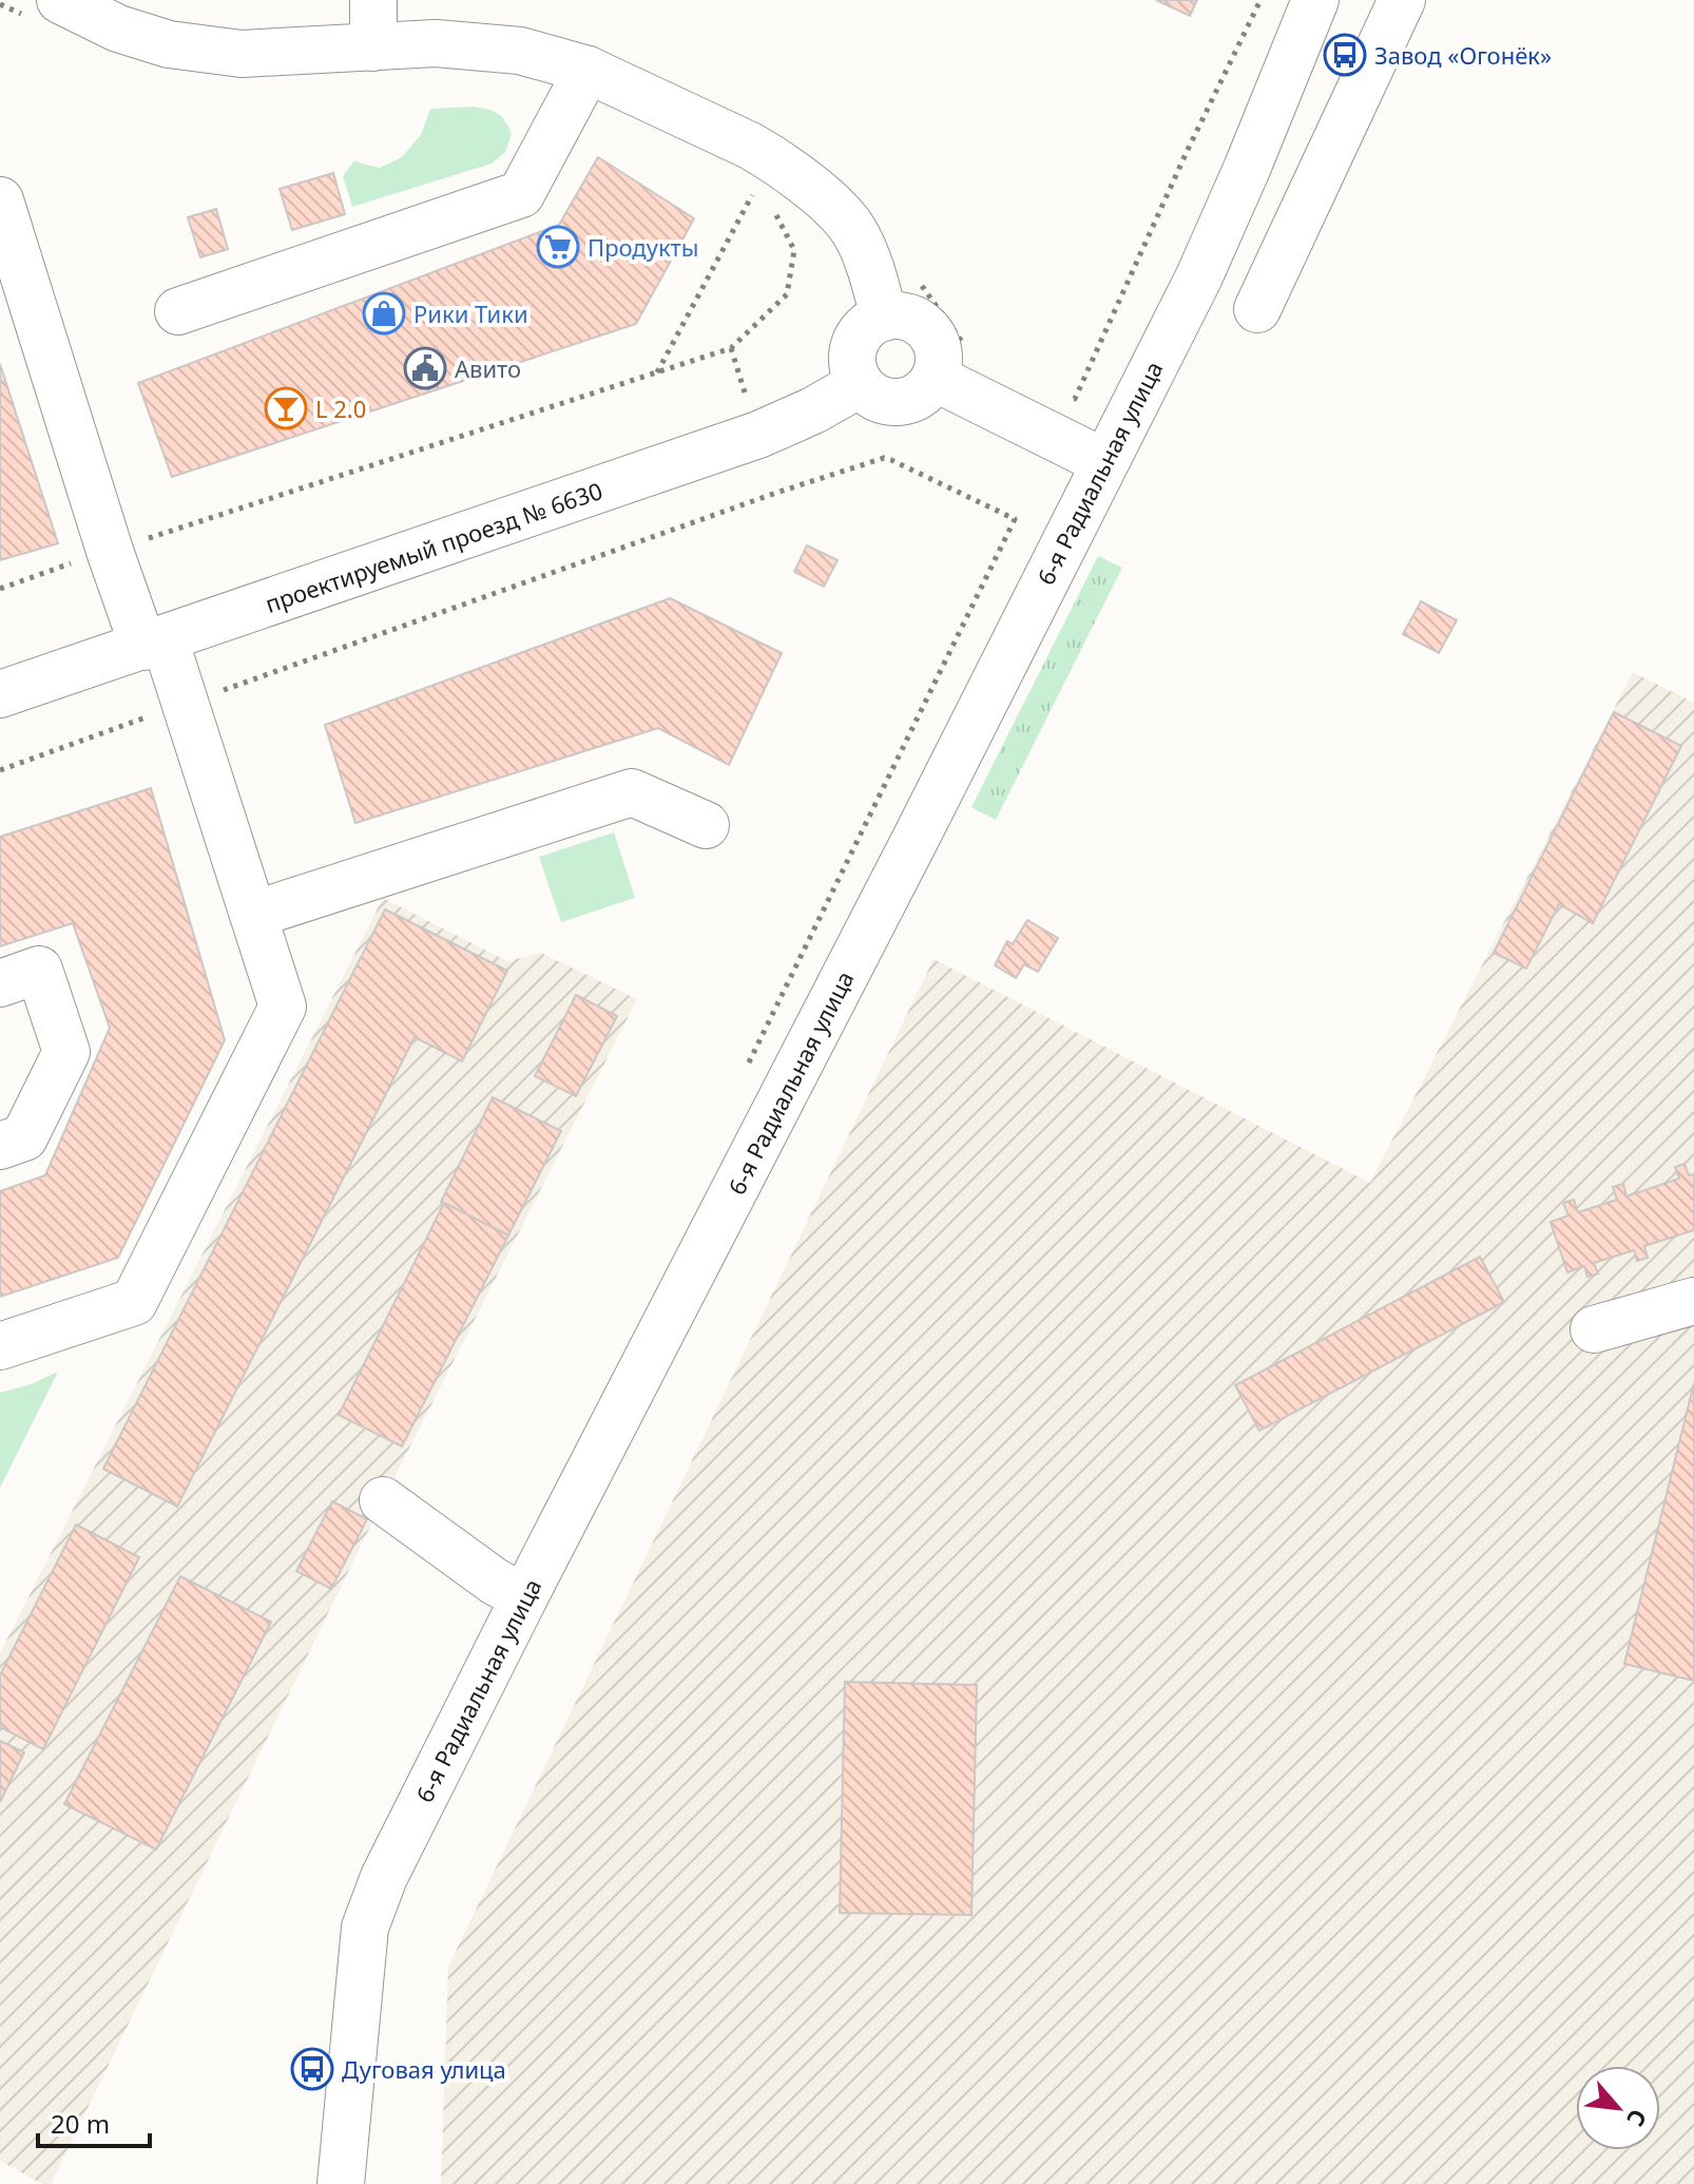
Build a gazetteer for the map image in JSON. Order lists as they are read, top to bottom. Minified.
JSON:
{"streets":{"street":["6-я Радиальная улица","проектируемый проезд № 6630"]},"places":{"bus stop":["Завод «Огонёк»","Дуговая улица"],"supermarket":["Продукты"],"shop":["Рики Тики"],"public building":["Авито"],"bar":["L 2.0"]},"scale_bar":"20 m","north":"bottom right"}
